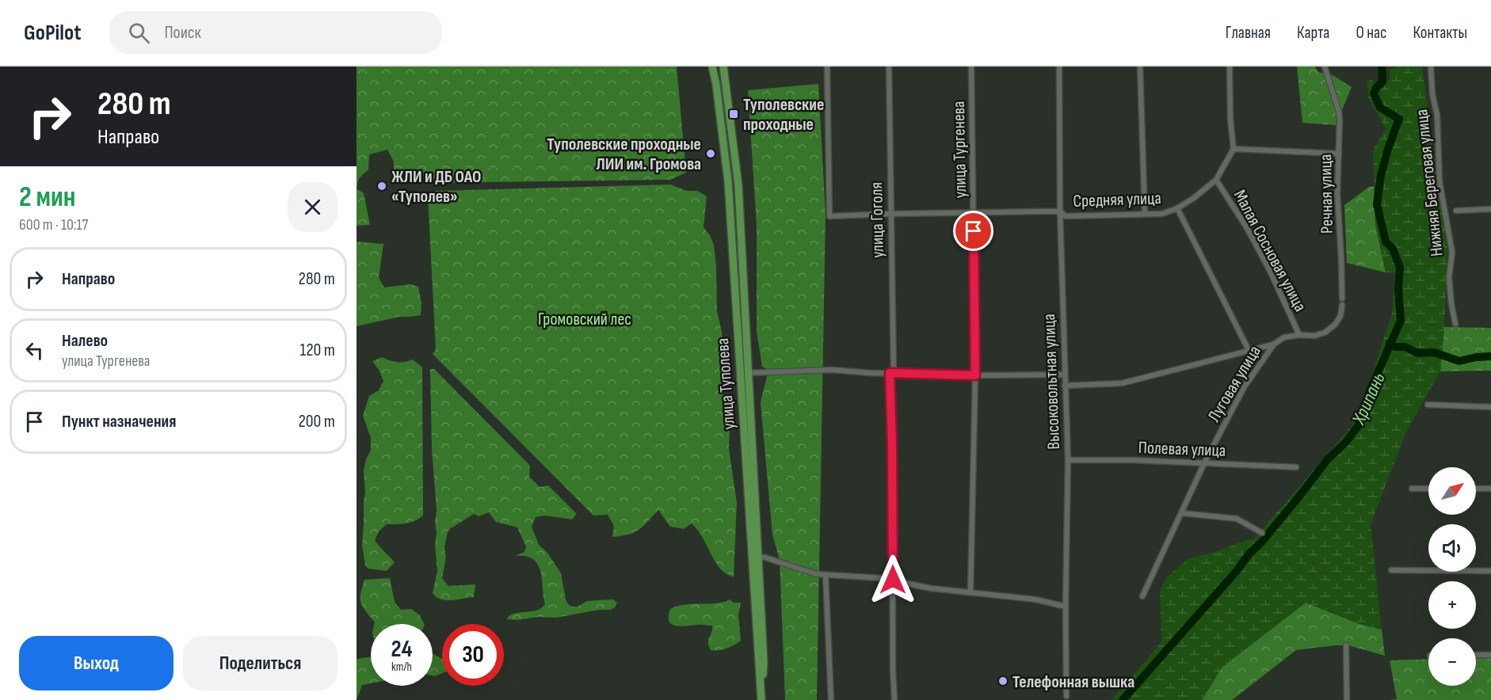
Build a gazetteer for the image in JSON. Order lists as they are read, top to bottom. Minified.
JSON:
{"streets":{"main road":["улица Туполева"],"street":["улица Тургенева","Нижняя Береговая улица","Речная улица","Средняя улица","улица Гоголя","Малая Сосновая улица","Высоковольтная улица","Луговая улица","Полевая улица"]},"crossings":[["улица Тургенева","Средняя улица"],["Средняя улица","улица Гоголя"],["Средняя улица","Малая Сосновая улица"],["Средняя улица","Высоковольтная улица"],["Высоковольтная улица","Полевая улица"],["Луговая улица","Полевая улица"]],"water":["Хрипань"],"parks":["Громовский лес"],"places":{"transit":["Туполевские проходные"],"other":["Туполевские проходные ЛИИ им. Громова","ЖЛИ и ДБ ОАО «Туполев»","Телефонная вышка"]},"north":"top right","page":{"header":"GoPilot","search":"Поиск","nav":["Главная","Карта","О нас","Контакты"],"turn":["280 m","Направо"],"heading":["2 мин","600 m · 10:17"],"list":[{"name":"Направо","value":"280 m"},{"name":"Налево","note":"улица Тургенева","value":"120 m"},{"name":"Пункт назначения","value":"200 m"}],"map_buttons":["+","−"],"speed":"24 km/h","limit":"30","buttons":["Выход","Поделиться"]}}
